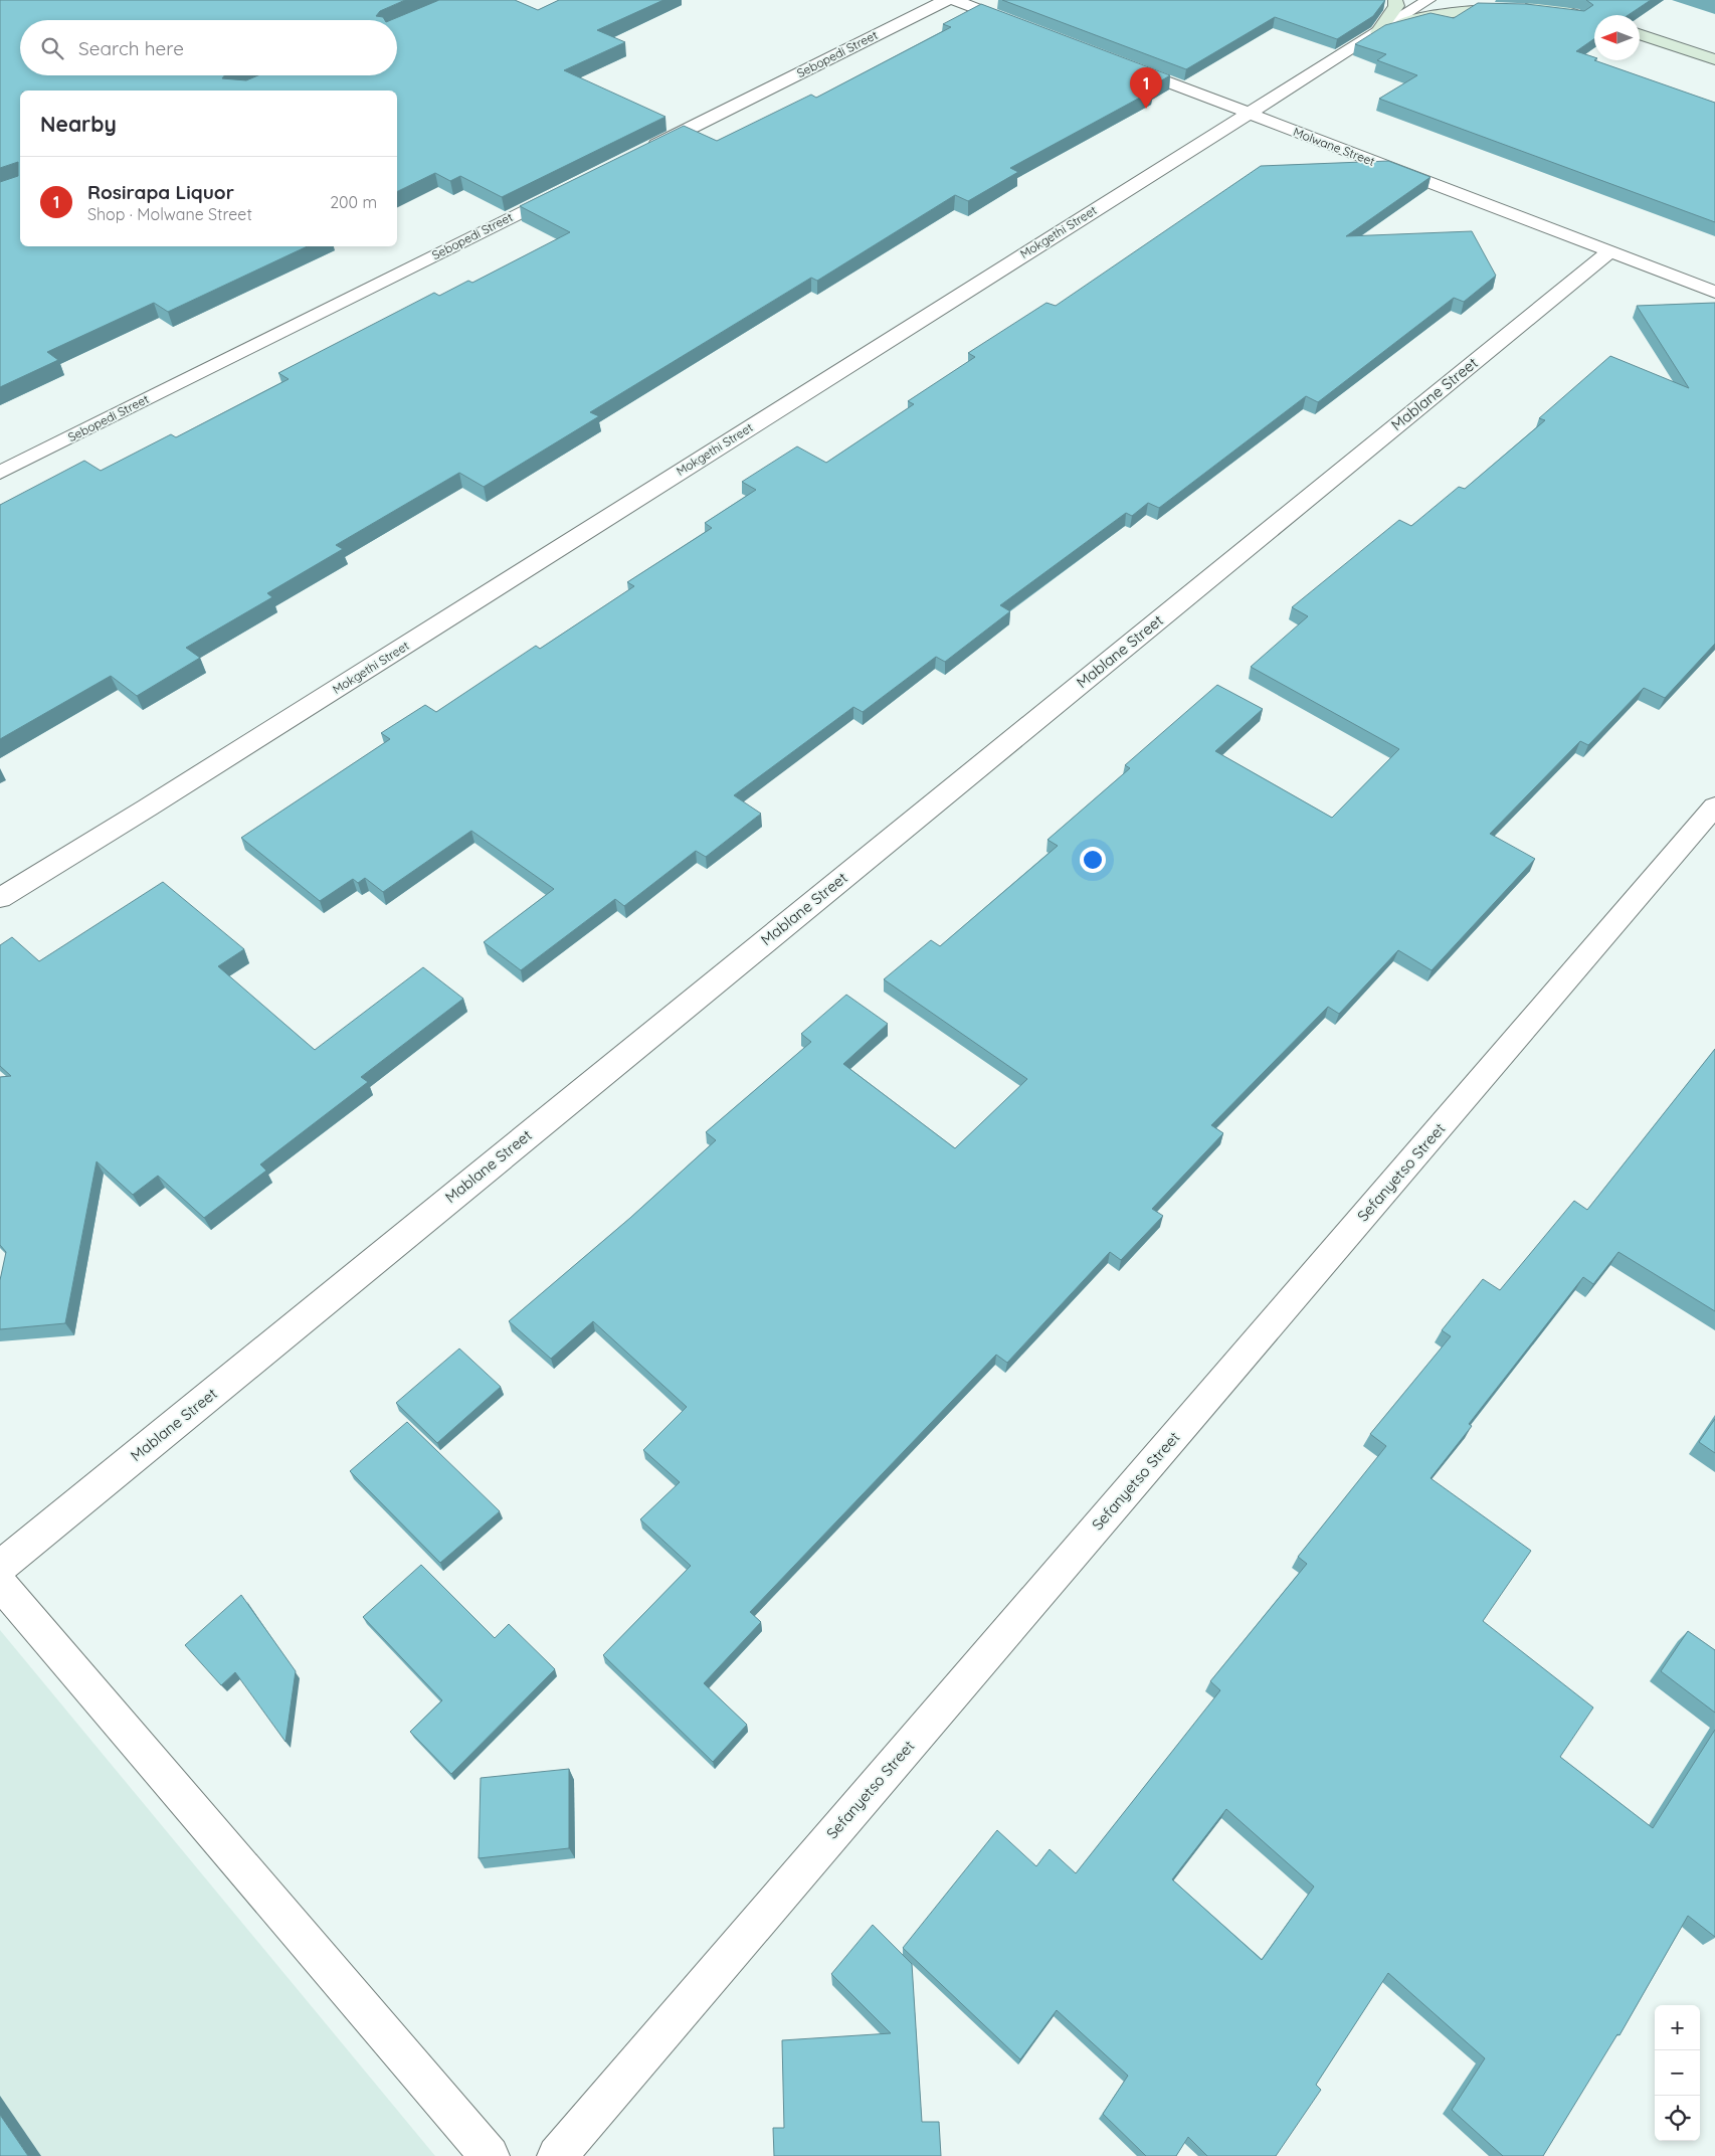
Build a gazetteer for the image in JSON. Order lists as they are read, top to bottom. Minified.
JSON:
{"streets":{"street":["Sebopedi Street","Molwane Street","Mokgethi Street","Mablane Street","Sefanyetso Street"]},"crossings":[["Molwane Street","Mokgethi Street"],["Molwane Street","Mablane Street"]],"north":"left","page":{"search":"Search here","pins":"1","heading":"Nearby","list":[{"mark":"1","name":"Rosirapa Liquor","note":"Shop · Molwane Street","value":"200 m"}],"map_buttons":["+","−"]}}
